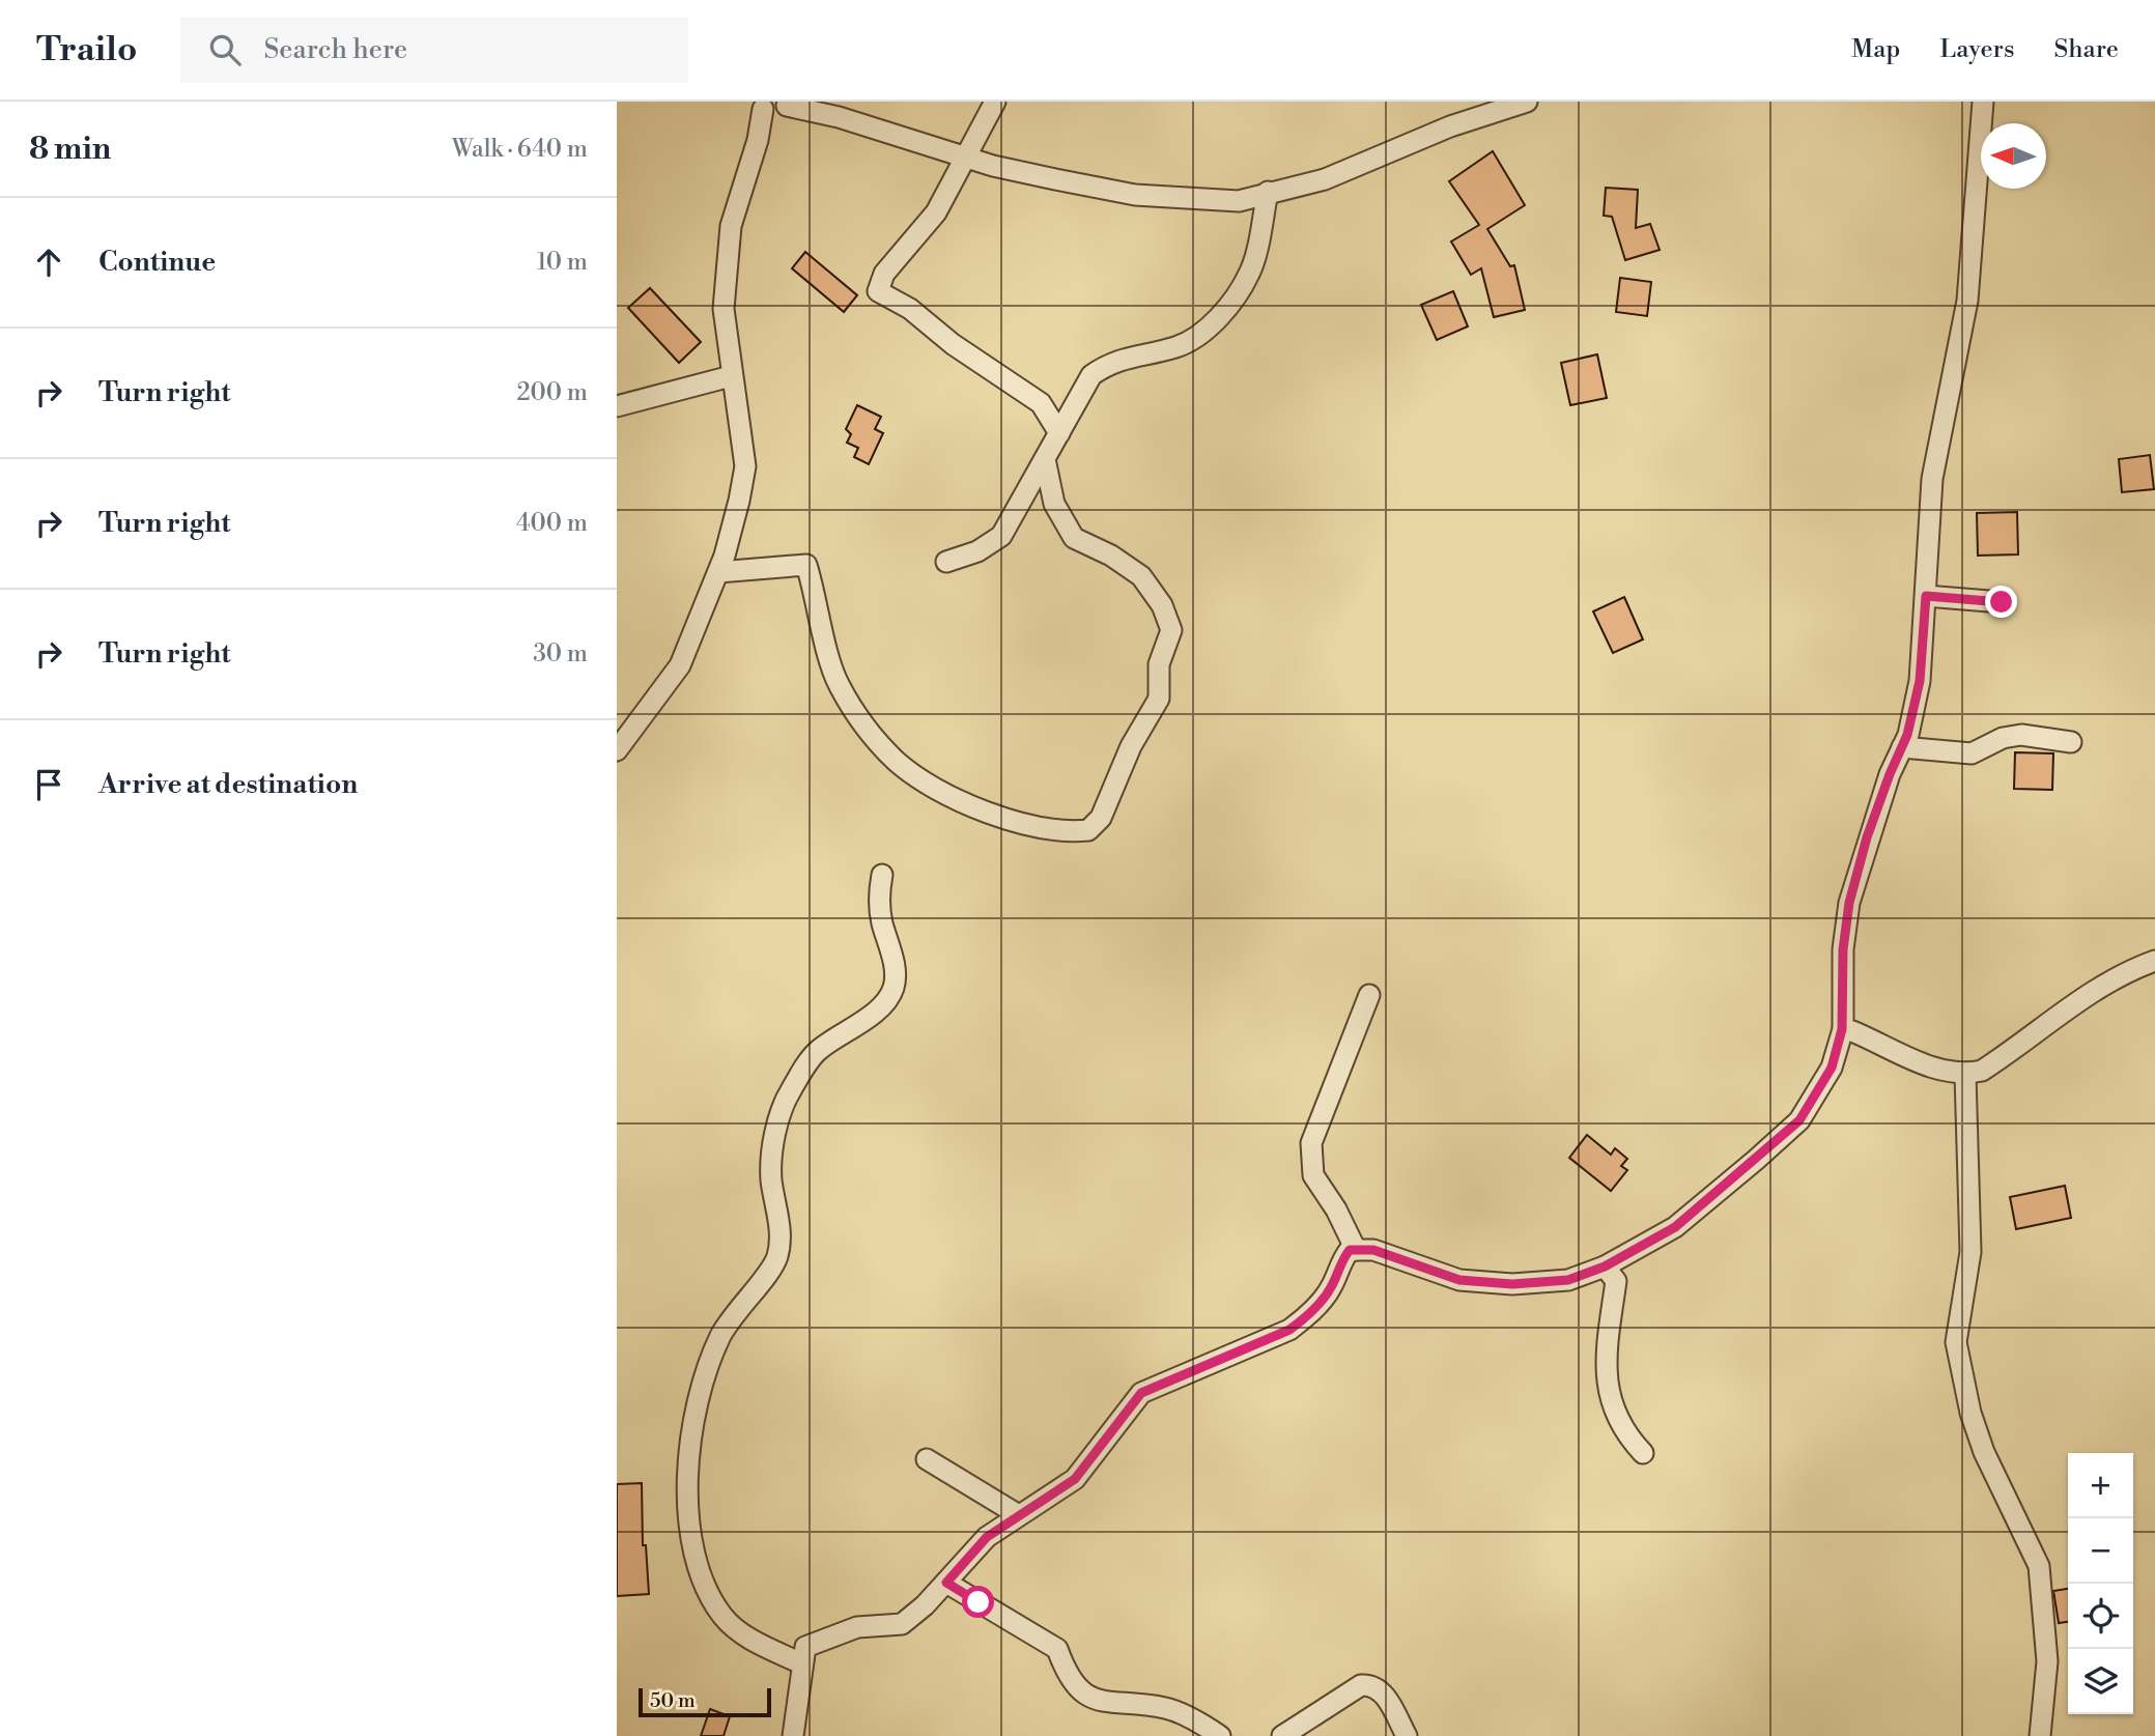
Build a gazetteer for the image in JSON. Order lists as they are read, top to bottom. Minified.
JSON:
{"scale_bar":"50 m","north":"left","page":{"header":"Trailo","search":"Search here","nav":["Map","Layers","Share"],"heading":["8 min","Walk · 640 m"],"list":[["Continue","10 m"],["Turn right","200 m"],["Turn right","400 m"],["Turn right","30 m"],"Arrive at destination"],"map_buttons":["+","−"],"scale":"50 m"}}
